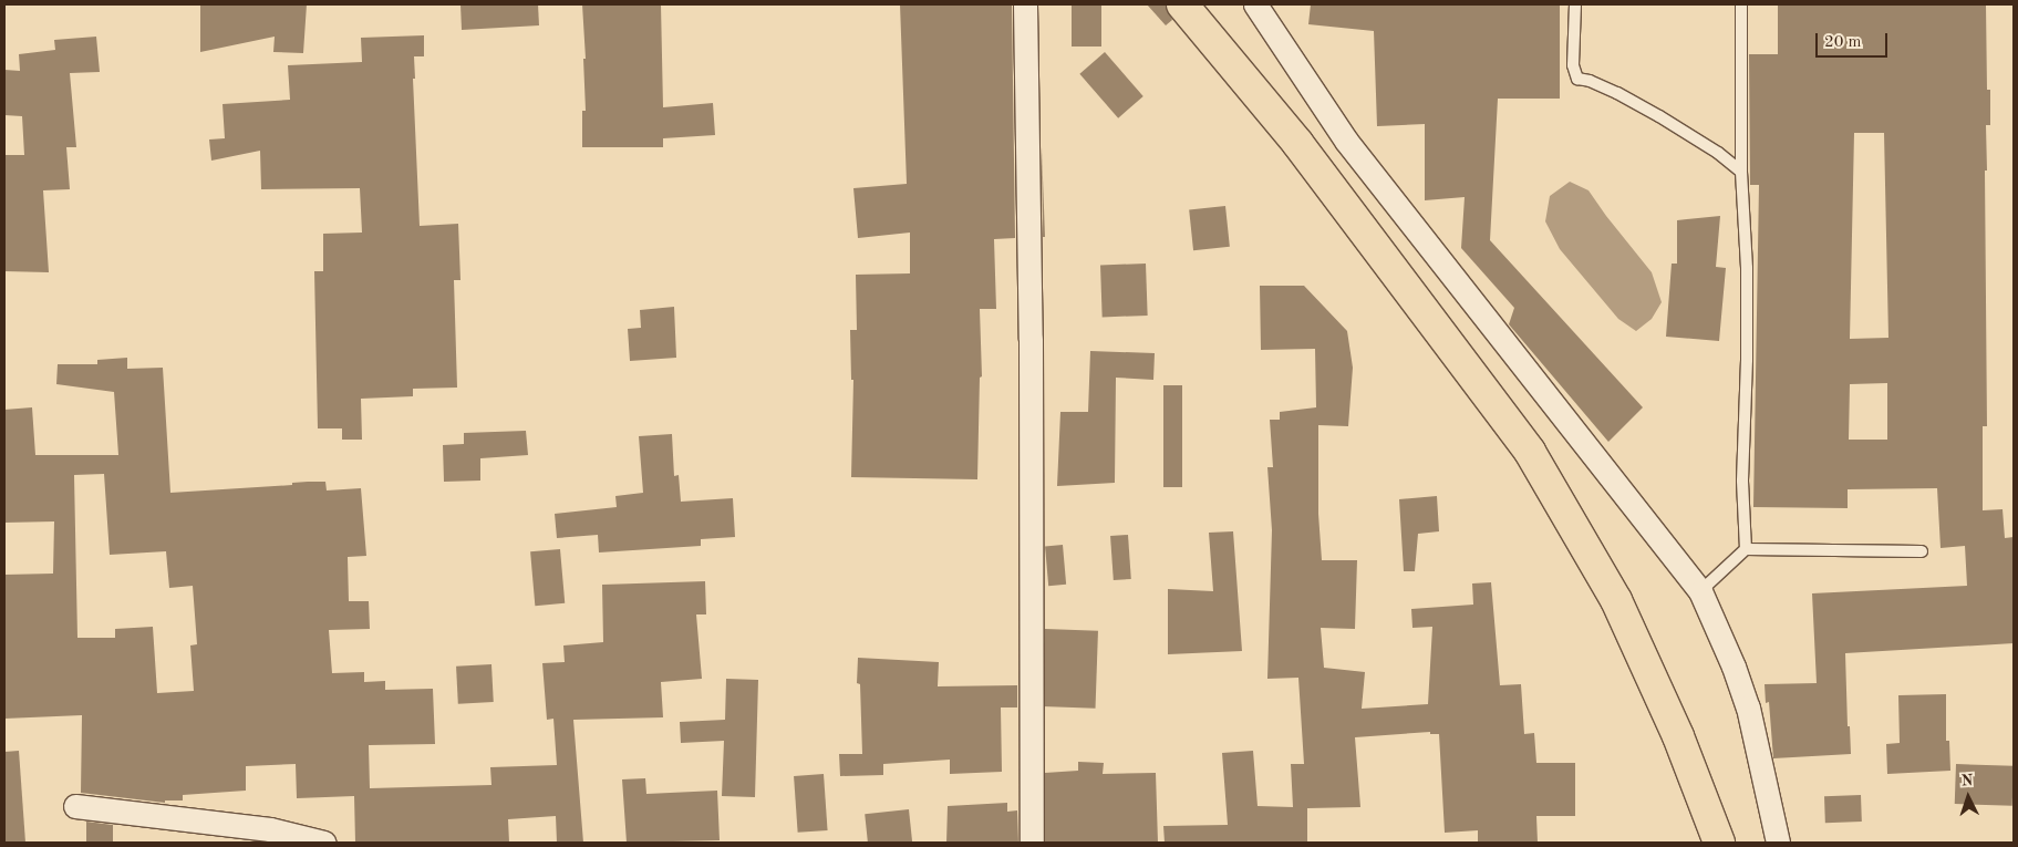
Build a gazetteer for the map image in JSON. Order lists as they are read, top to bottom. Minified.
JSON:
{"scale_bar":"20 m","north":"top"}
